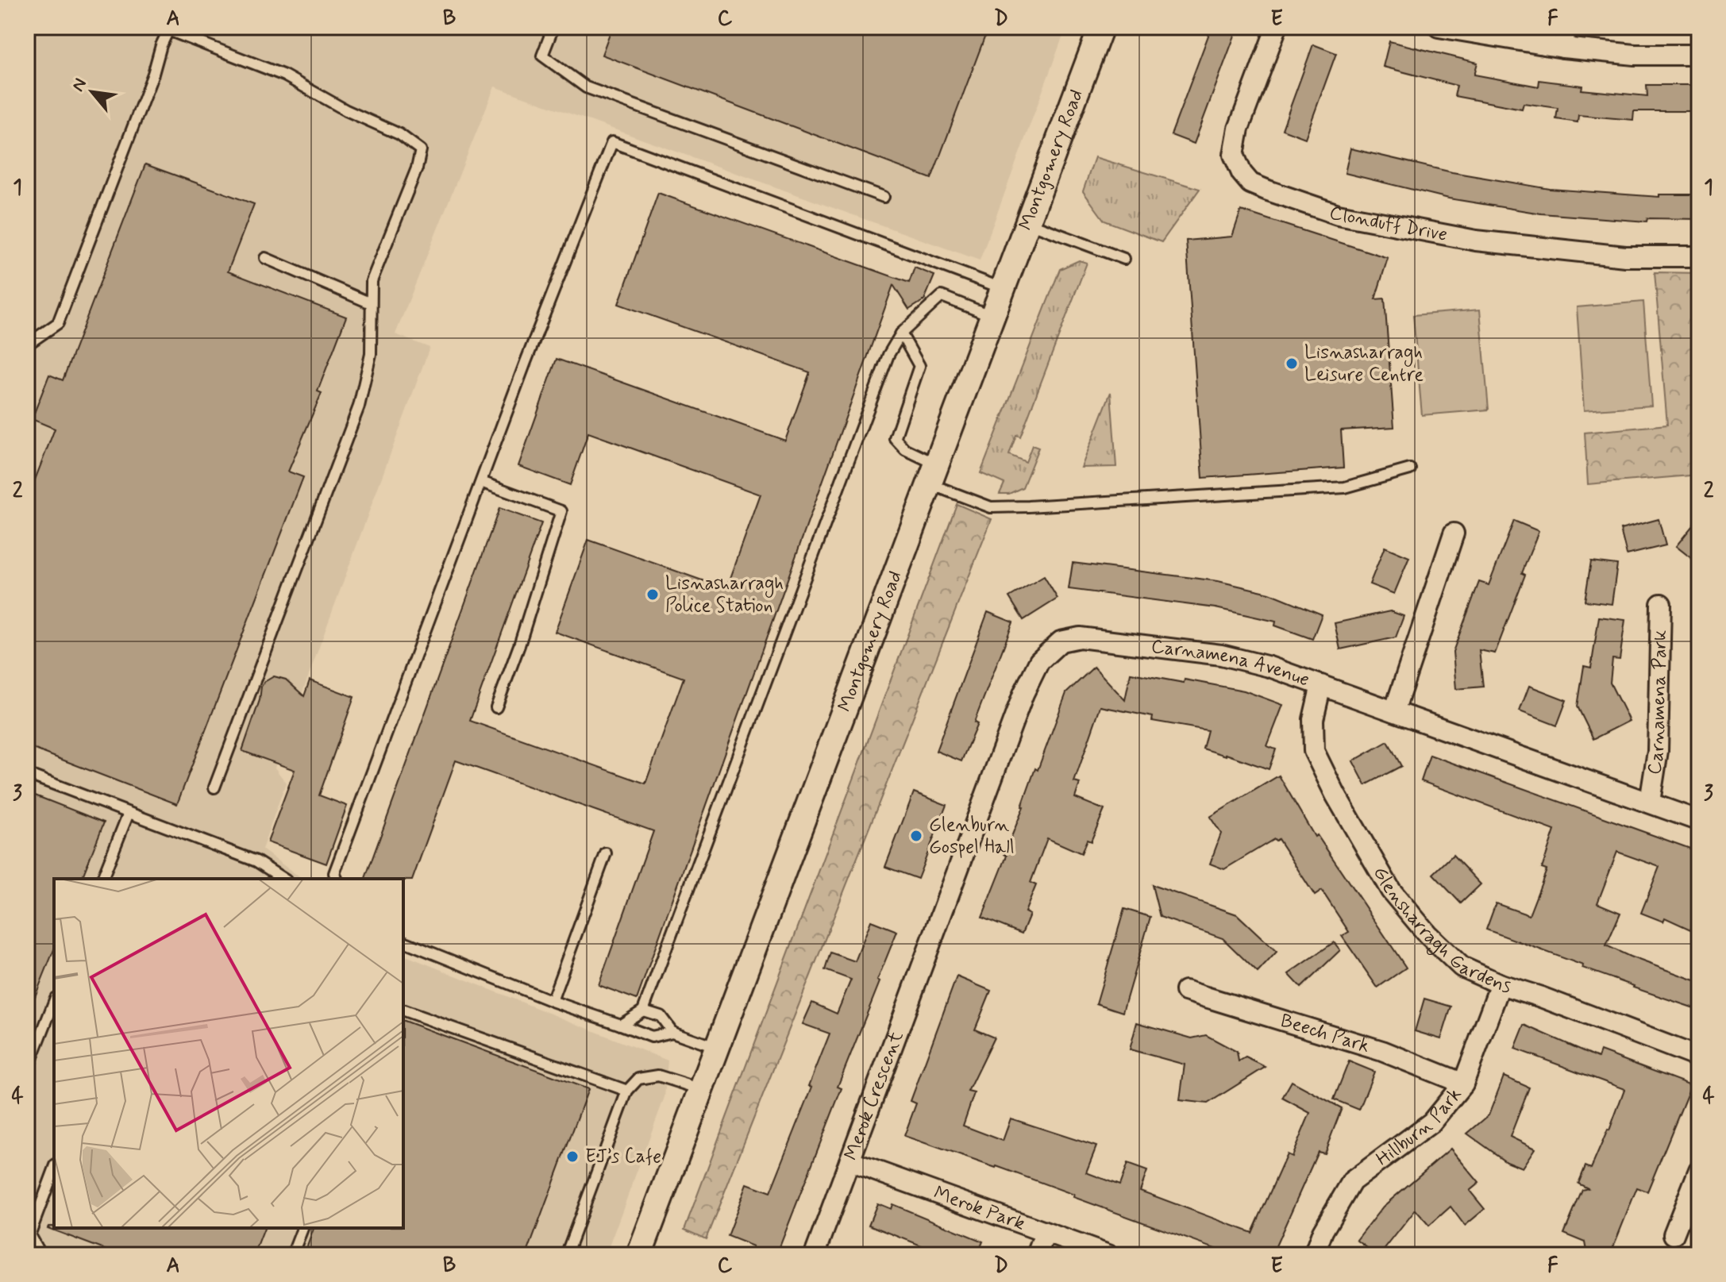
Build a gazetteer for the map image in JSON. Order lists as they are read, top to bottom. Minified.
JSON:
{"streets":{"street":["Montgomery Road","Clonduff Drive","Carnamena Avenue","Carnamena Park","Glensharragh Gardens","Beech Park","Merok Crescent","Hillburn Park","Merok Park"]},"crossings":[["Carnamena Avenue","Carnamena Park"],["Carnamena Avenue","Glensharragh Gardens"],["Carnamena Avenue","Merok Crescent"],["Glensharragh Gardens","Hillburn Park"],["Beech Park","Hillburn Park"],["Merok Crescent","Merok Park"]],"places":["Lisnasharragh Leisure Centre","Lisnasharragh Police Station","Glenburn Gospel Hall","EJ’s Cafe"],"north":"top left","grid":{"columns":["A","B","C","D","E","F"],"rows":["1","2","3","4"]}}
